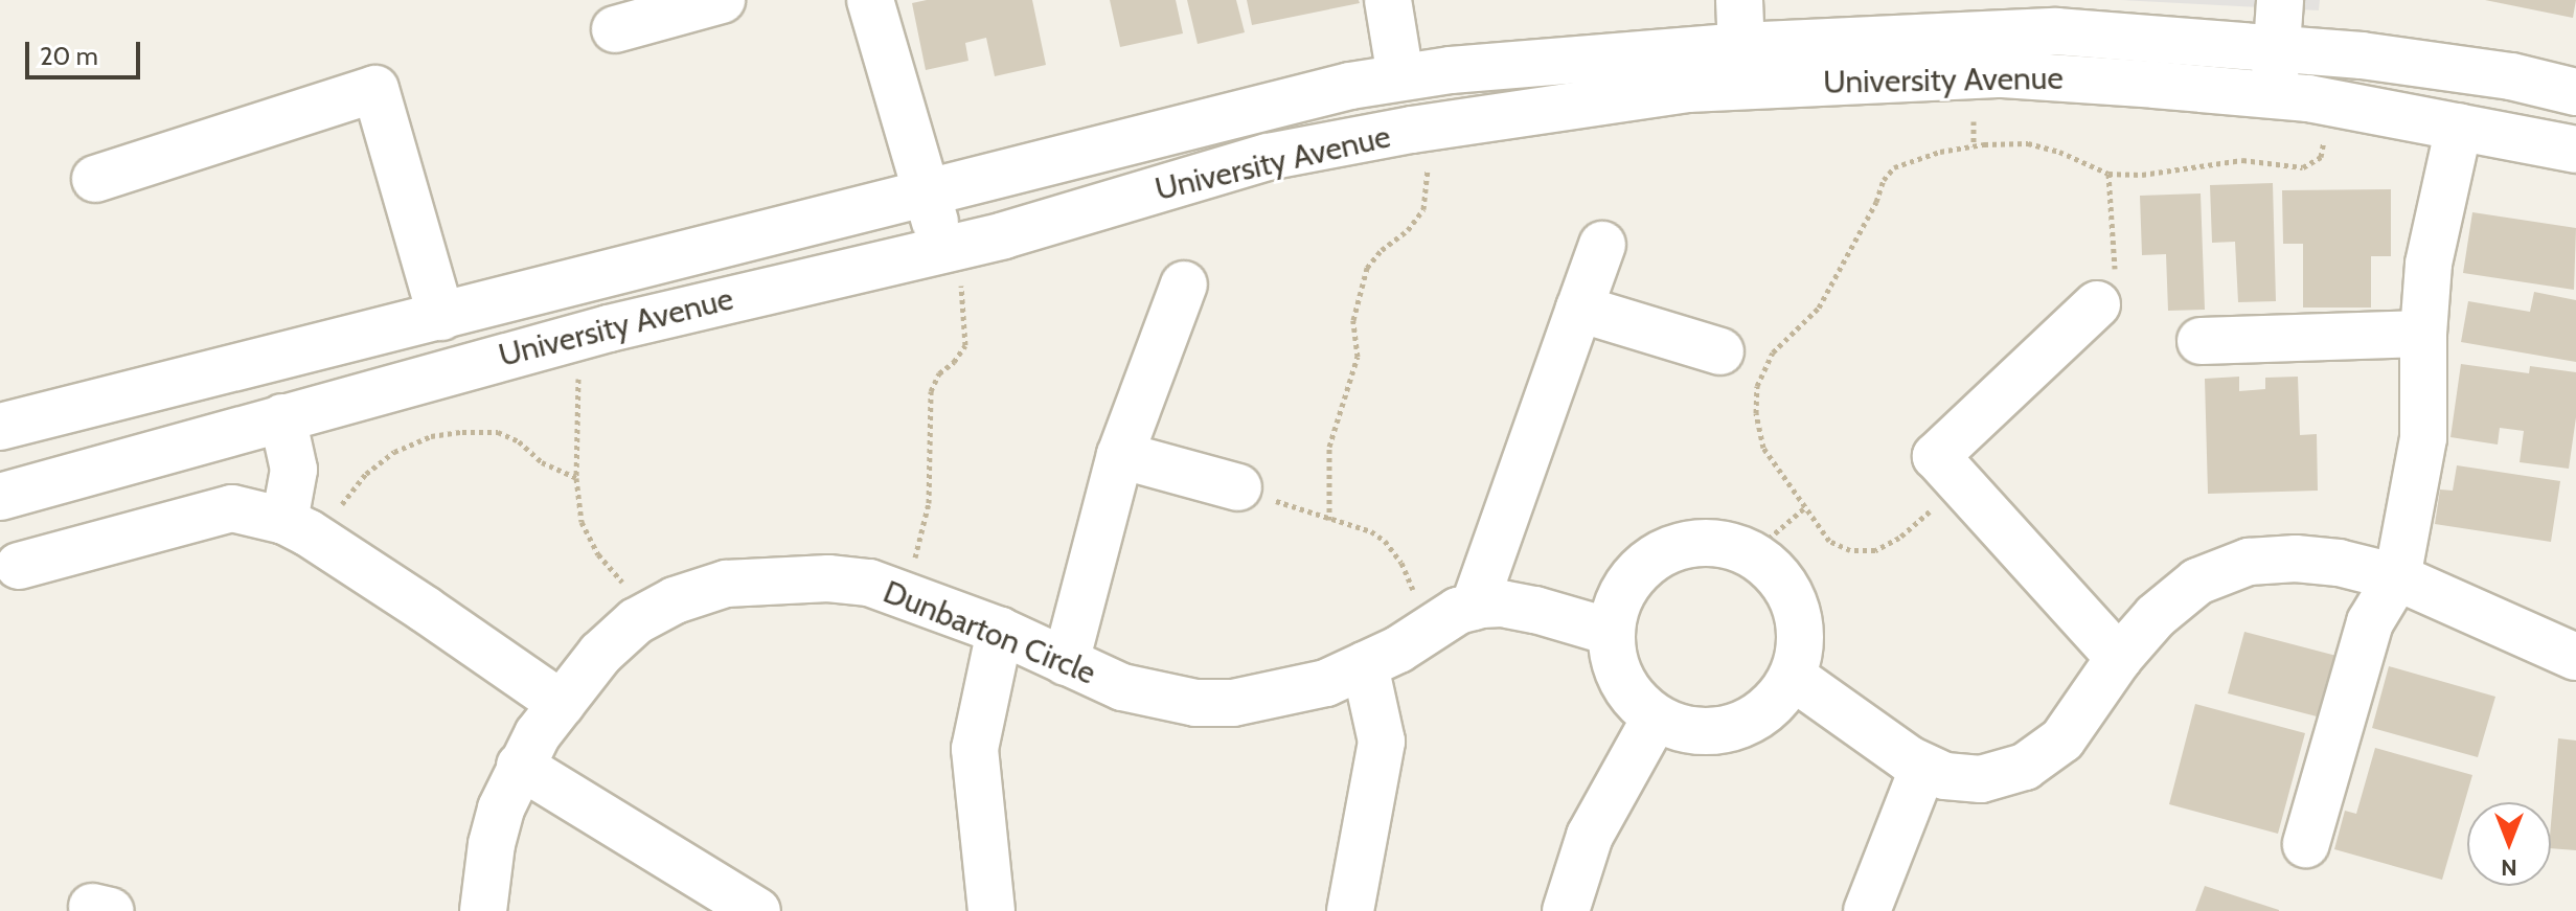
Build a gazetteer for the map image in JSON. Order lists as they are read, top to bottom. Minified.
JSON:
{"streets":{"street":["University Avenue","Dunbarton Circle"]},"scale_bar":"20 m","north":"bottom"}
